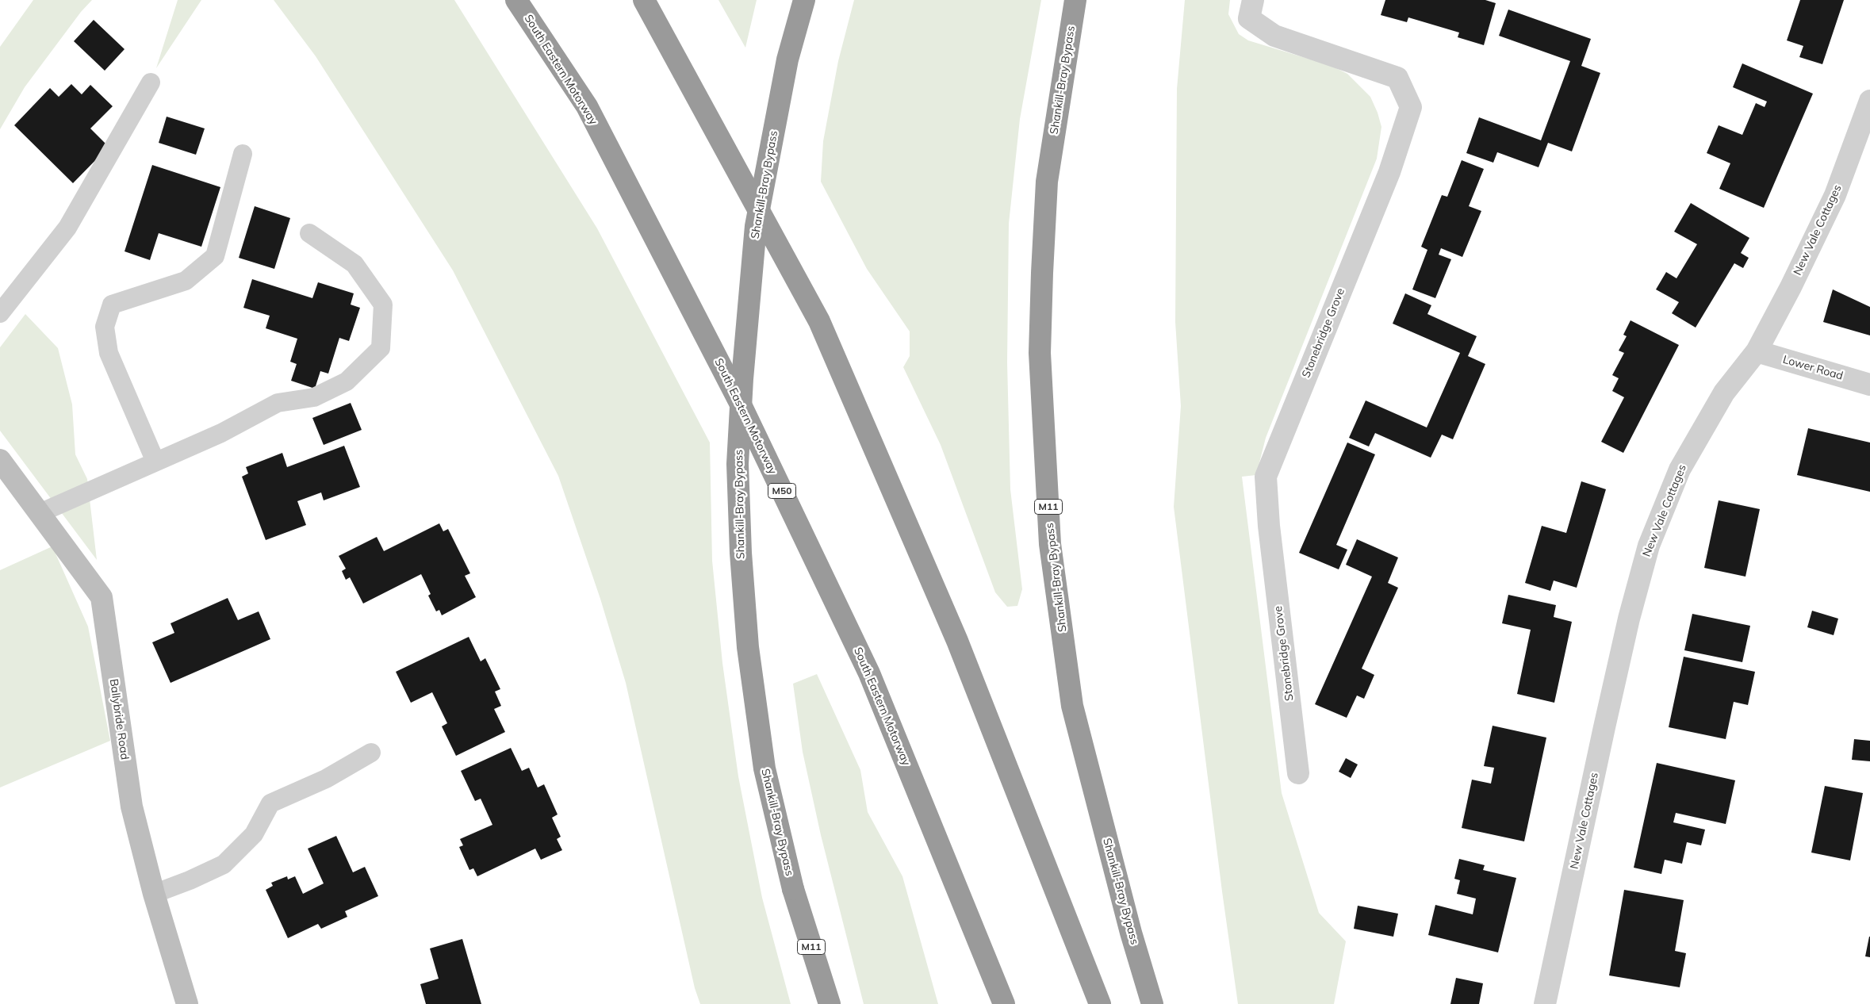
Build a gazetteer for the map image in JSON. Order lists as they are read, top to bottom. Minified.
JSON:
{"streets":{"highway":["South Eastern Motorway","Shankill-Bray Bypass","M50","M11"],"street":["New Vale Cottages","Stonebridge Grove","Lower Road","Ballybride Road"]},"crossings":[["New Vale Cottages","Lower Road"]]}
